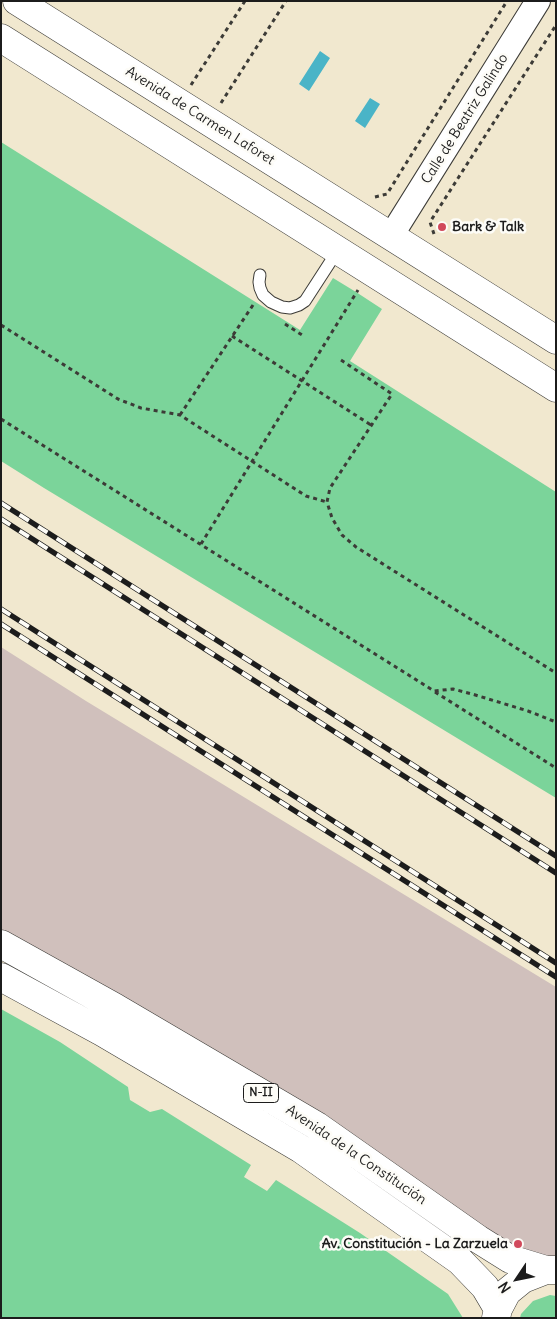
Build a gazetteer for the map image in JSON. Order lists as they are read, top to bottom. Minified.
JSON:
{"streets":{"street":["Avenida de Carmen Laforet","Calle de Beatriz Galindo","N-II","Avenida de la Constitución"]},"crossings":[["Avenida de Carmen Laforet","Calle de Beatriz Galindo"]],"places":["Bark & Talk","Av. Constitución - La Zarzuela"],"north":"bottom left"}
